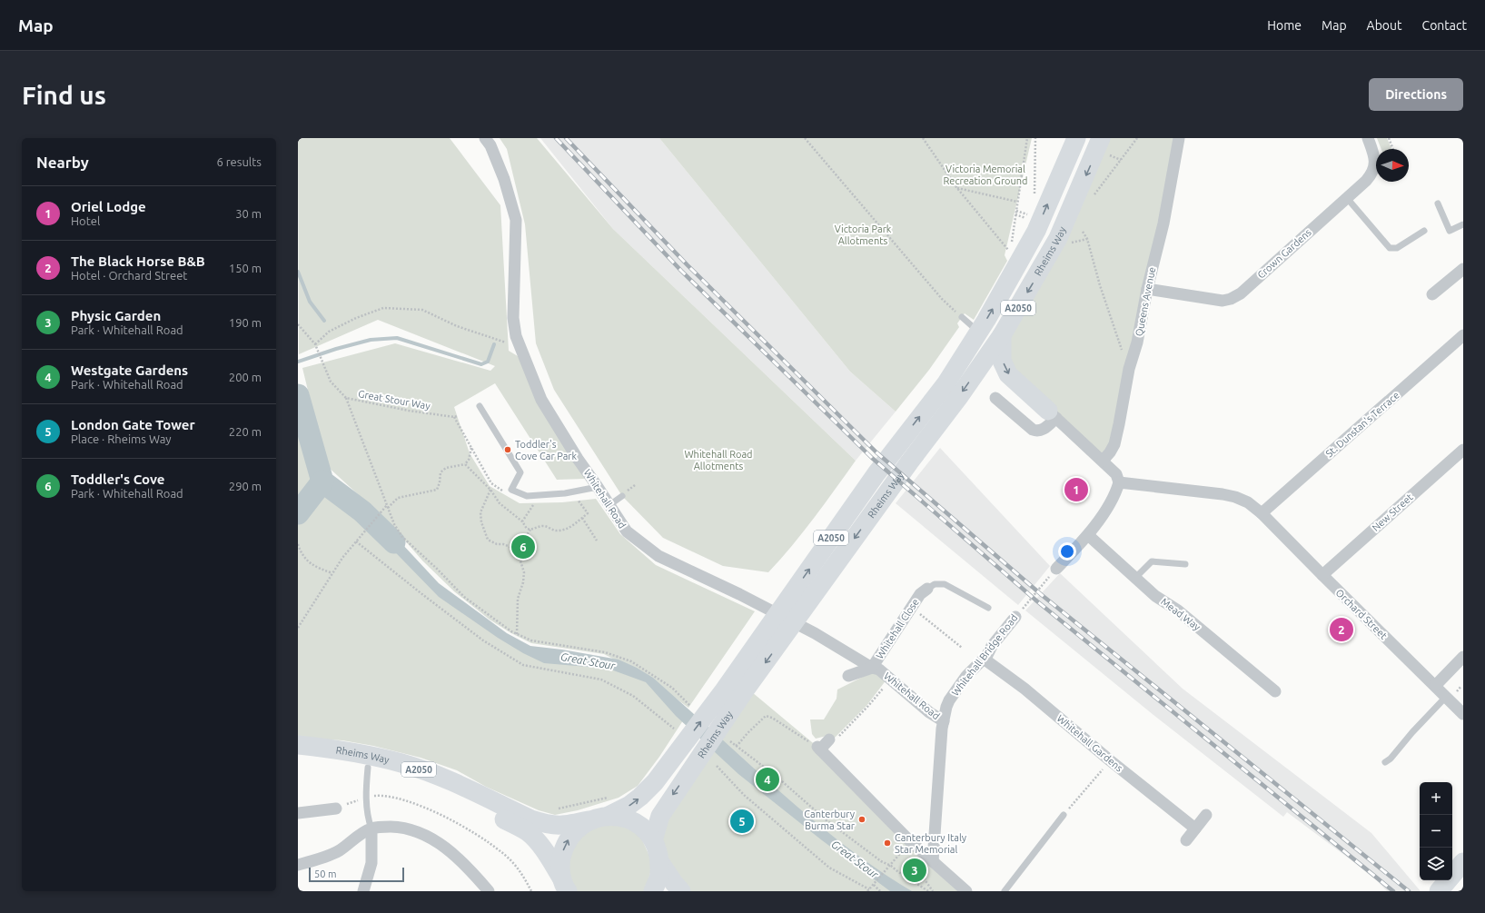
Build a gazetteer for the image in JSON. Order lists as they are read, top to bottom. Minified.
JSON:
{"streets":{"main road":["Rheims Way","A2050"],"street":["Crown Gardens","Queens Avenue","St. Dunstan's Terrace","Whitehall Road","New Street","Mead Way","Orchard Street","Whitehall Close","Whitehall Bridge Road","Whitehall Gardens"],"path":["Great Stour Way"]},"crossings":[["Crown Gardens","Queens Avenue"],["St. Dunstan's Terrace","Orchard Street"],["Whitehall Road","Whitehall Close"],["Whitehall Road","Whitehall Bridge Road"],["New Street","Orchard Street"],["Whitehall Bridge Road","Whitehall Gardens"]],"water":["Great Stour"],"parks":["Victoria Memorial Recreation Ground","Victoria Park Allotments","Whitehall Road Allotments"],"places":["Toddler's Cove Car Park","Canterbury Burma Star","Canterbury Italy Star Memorial"],"scale_bar":"50 m","north":"right","page":{"header":"Map","nav":["Home","Map","About","Contact"],"buttons":"Directions","title":"Find us","heading":["Nearby","6 results"],"list":[{"mark":"1","name":"Oriel Lodge","note":"Hotel","value":"30 m"},{"mark":"2","name":"The Black Horse B&B","note":"Hotel · Orchard Street","value":"150 m"},{"mark":"3","name":"Physic Garden","note":"Park · Whitehall Road","value":"190 m"},{"mark":"4","name":"Westgate Gardens","note":"Park · Whitehall Road","value":"200 m"},{"mark":"5","name":"London Gate Tower","note":"Place · Rheims Way","value":"220 m"},{"mark":"6","name":"Toddler's Cove","note":"Park · Whitehall Road","value":"290 m"}],"pins":["1","6","2","4","5","3"],"map_buttons":["+","−"],"scale":"50 m"}}
